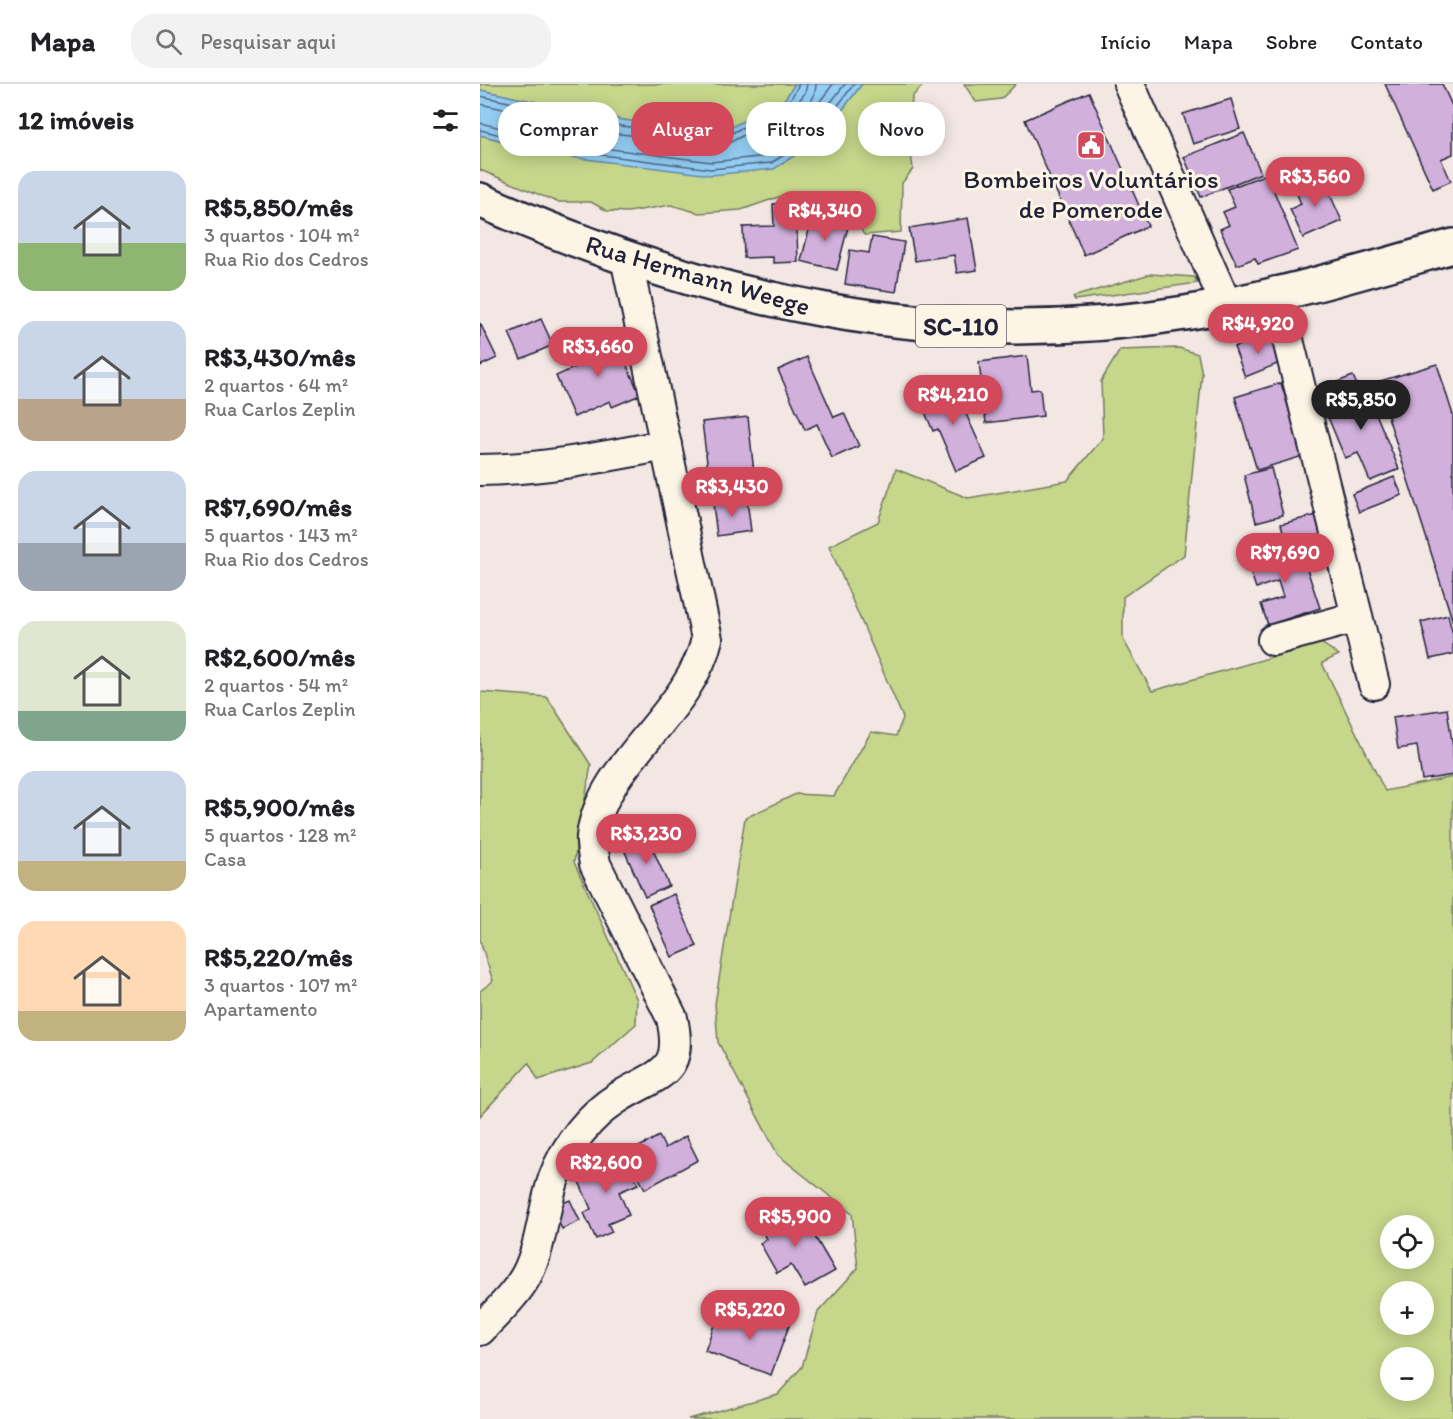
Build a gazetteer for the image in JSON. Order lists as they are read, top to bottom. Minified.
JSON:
{"streets":{"main road":["Rua Hermann Weege","SC-110"]},"places":{"public building":["Bombeiros Voluntários de Pomerode"]},"page":{"header":"Mapa","search":"Pesquisar aqui","nav":["Início","Mapa","Sobre","Contato"],"heading":"12 imóveis","chip":["Comprar","Alugar","Filtros","Novo"],"list":[{"name":"R$5,850/mês","note":"3 quartos · 104 m² · Rua Rio dos Cedros"},{"name":"R$3,430/mês","note":"2 quartos · 64 m² · Rua Carlos Zeplin"},{"name":"R$7,690/mês","note":"5 quartos · 143 m² · Rua Rio dos Cedros"},{"name":"R$2,600/mês","note":"2 quartos · 54 m² · Rua Carlos Zeplin"},{"name":"R$5,900/mês","note":"5 quartos · 128 m² · Casa"},{"name":"R$5,220/mês","note":"3 quartos · 107 m² · Apartamento"}],"price":["R$3,560","R$4,340","R$4,920","R$3,660","R$4,210","R$5,850","R$3,430","R$7,690","R$3,230","R$2,600","R$5,900","R$5,220"],"map_buttons":["+","−"]}}
